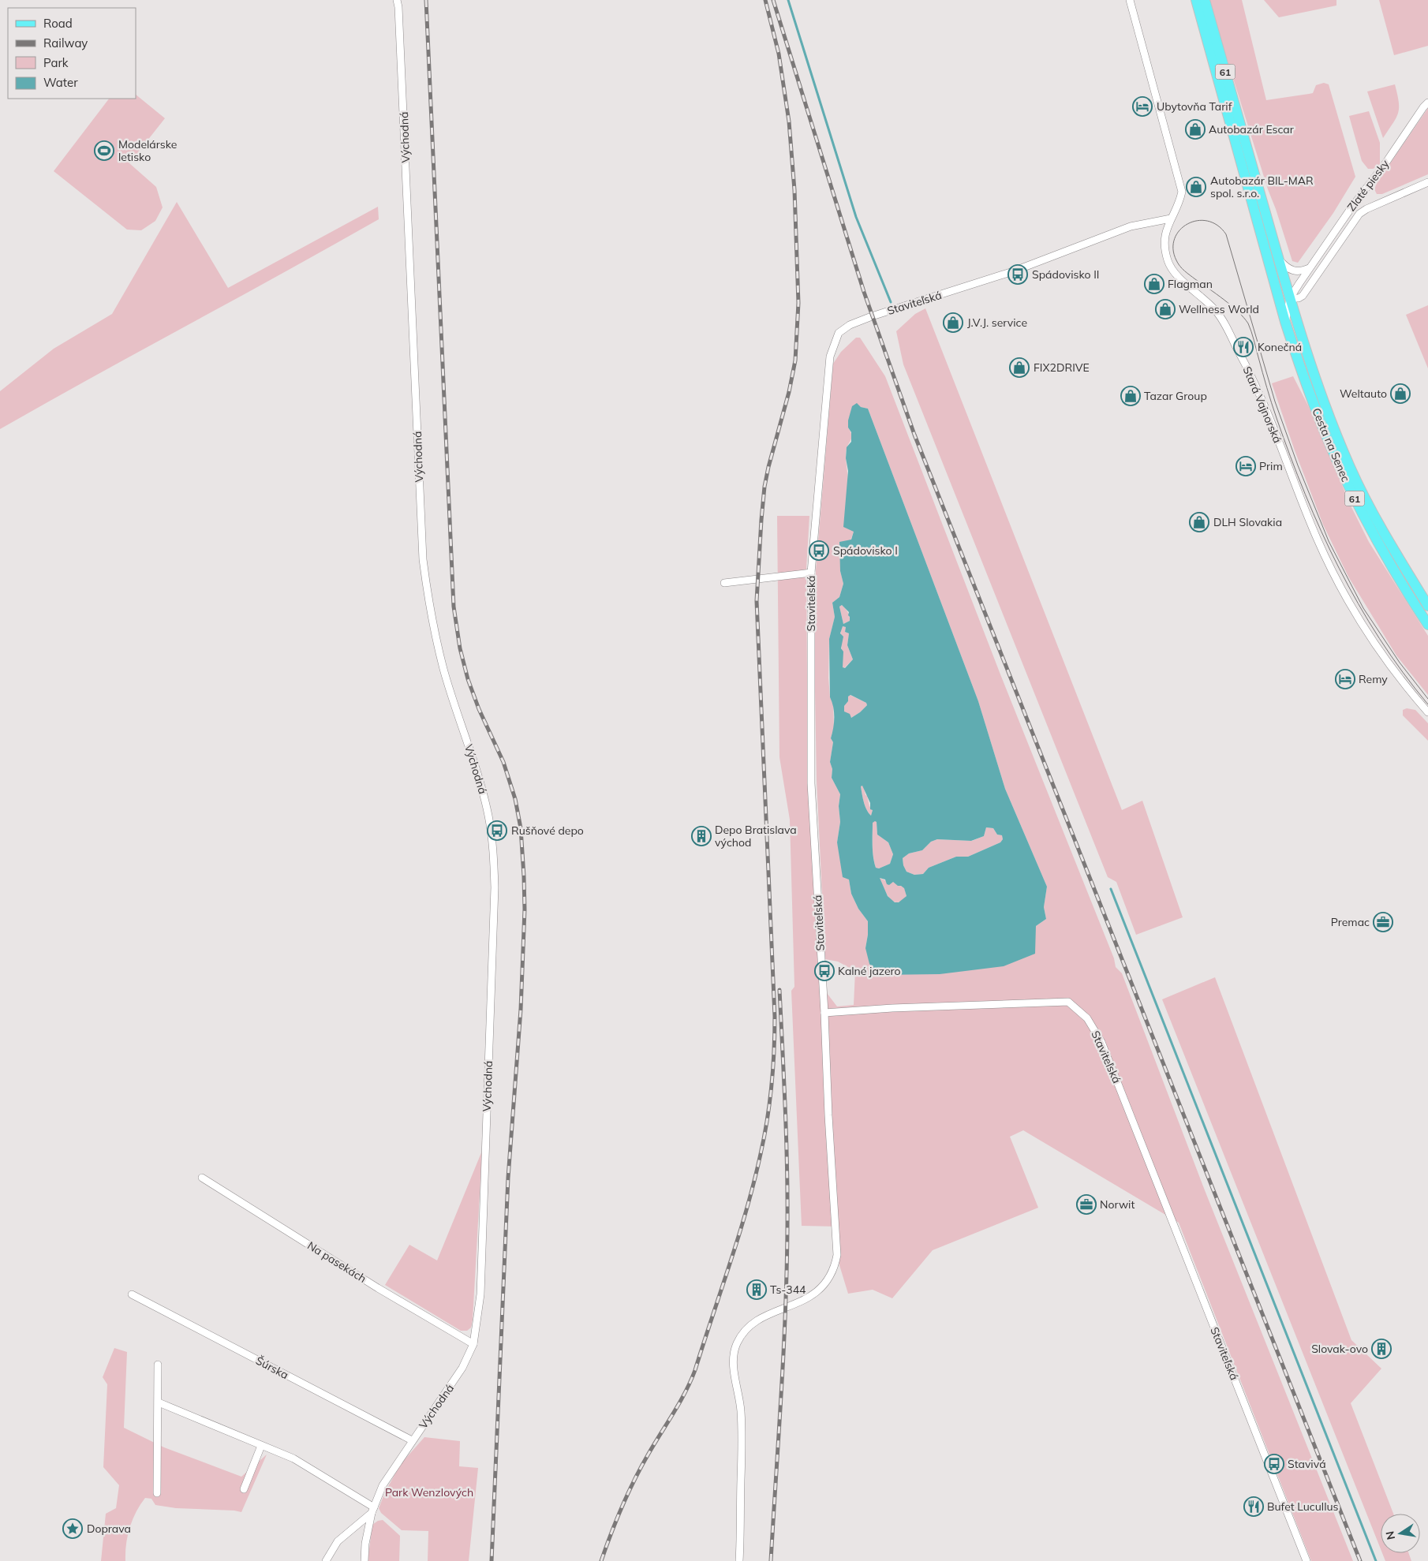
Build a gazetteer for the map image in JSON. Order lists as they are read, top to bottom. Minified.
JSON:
{"streets":{"main road":["61","Cesta na Senec"],"street":["Východná","Zlaté piesky","Staviteľská","Stará Vajnorská","Na pasekách","Šúrska"]},"crossings":[["Východná","Na pasekách"],["Východná","Šúrska"],["Zlaté piesky","Cesta na Senec"],["Staviteľská","Stará Vajnorská"]],"parks":["Park Wenzlových"],"places":{"hotel":["Ubytovňa Tarif","Prim","Remy"],"shop":["Autobazár Escar","Autobazár BIL-MAR spol. s.r.o.","Flagman","Wellness World","J.V.J. service","FIX2DRIVE","Weltauto","Tazar Group","DLH Slovakia"],"sports":["Modelárske letisko"],"bus stop":["Spádovisko II","Spádovisko I","Rušňové depo","Kalné jazero","Stavivá"],"restaurant":["Konečná","Bufet Lucullus"],"building":["Depo Bratislava východ","Ts-344","Slovak-ovo"],"office":["Premac","Norwit"],"place":["Doprava"]},"legend":["Road","Railway","Park","Water"],"north":"left"}
